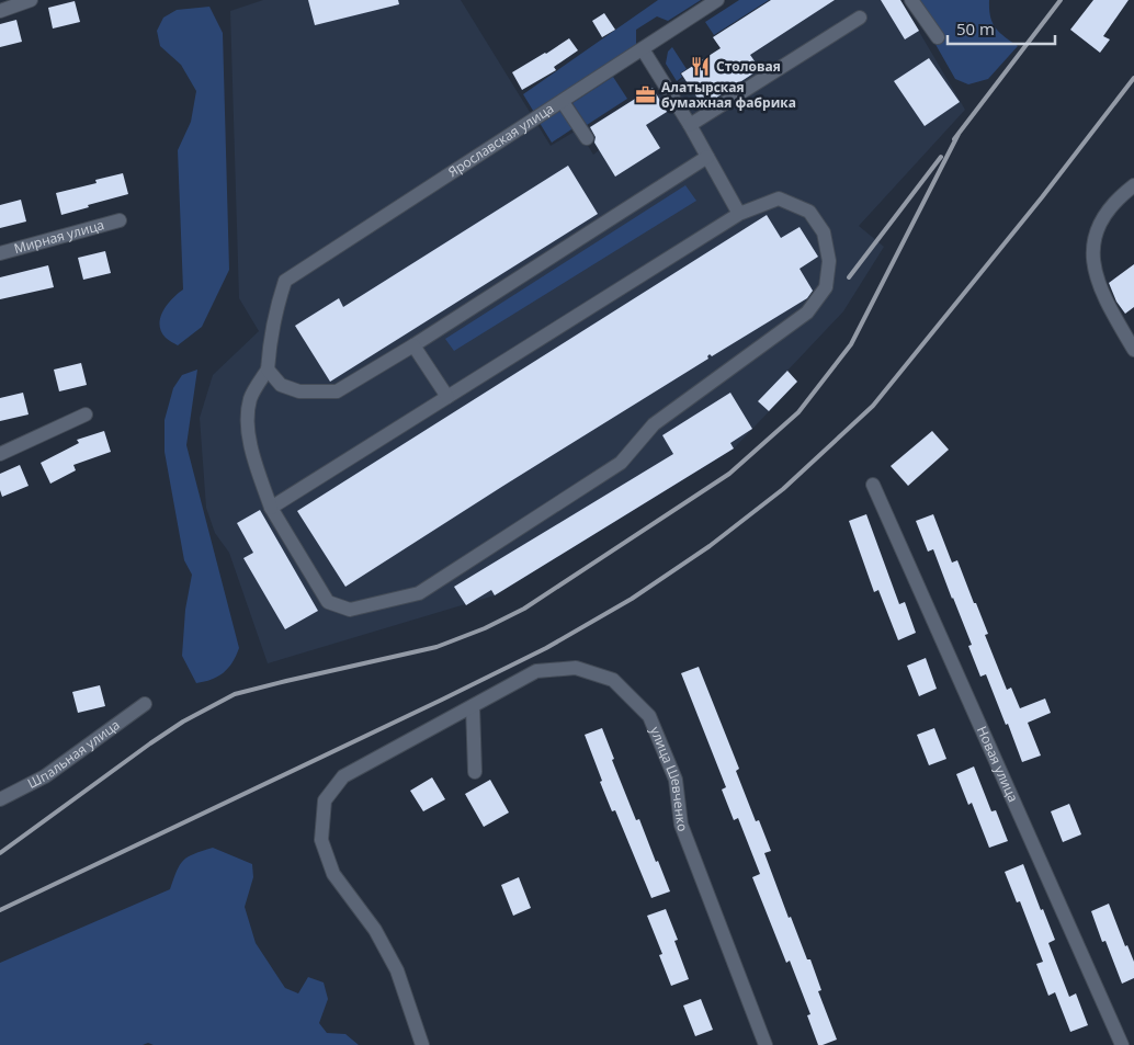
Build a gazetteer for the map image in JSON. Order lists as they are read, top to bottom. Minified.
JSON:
{"streets":{"street":["Ярославская улица","Мирная улица","Шпальная улица","Новая улица","улица Шевченко"]},"places":{"restaurant":["Столовая"],"office":["Алатырская бумажная фабрика"]},"scale_bar":"50 m"}
